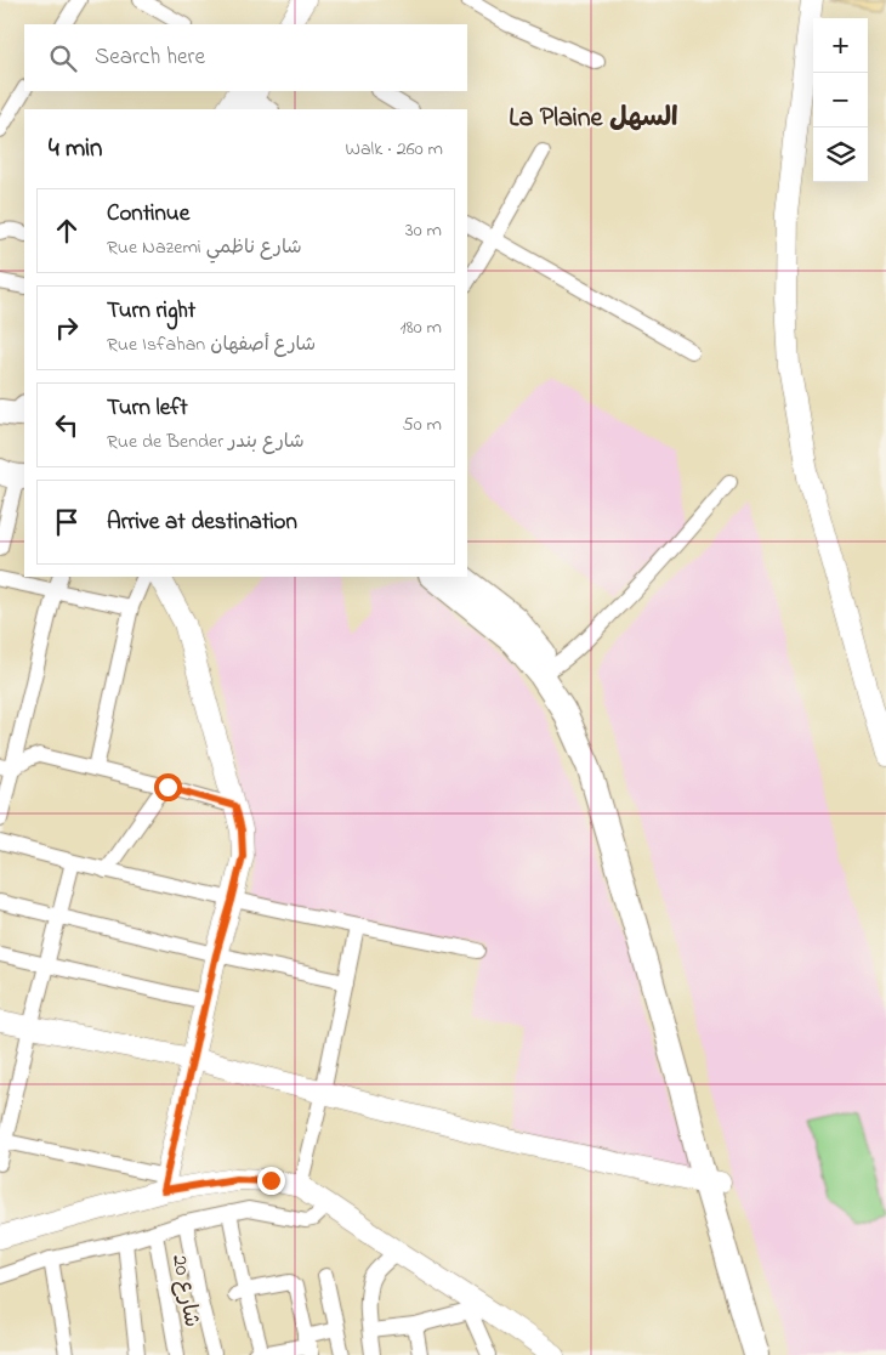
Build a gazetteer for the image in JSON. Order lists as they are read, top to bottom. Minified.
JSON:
{"streets":{"street":["شارع 20"]},"districts":["La Plaine السهل"],"page":{"map_buttons":["+","−"],"search":"Search here","heading":["4 min","Walk · 260 m"],"list":[["Continue","Rue Nazemi شارع ناظمي","30 m"],["Turn right","Rue Isfahan شارع أصفهان","180 m"],["Turn left","Rue de Bender شارع بندر","50 m"],"Arrive at destination"]}}
